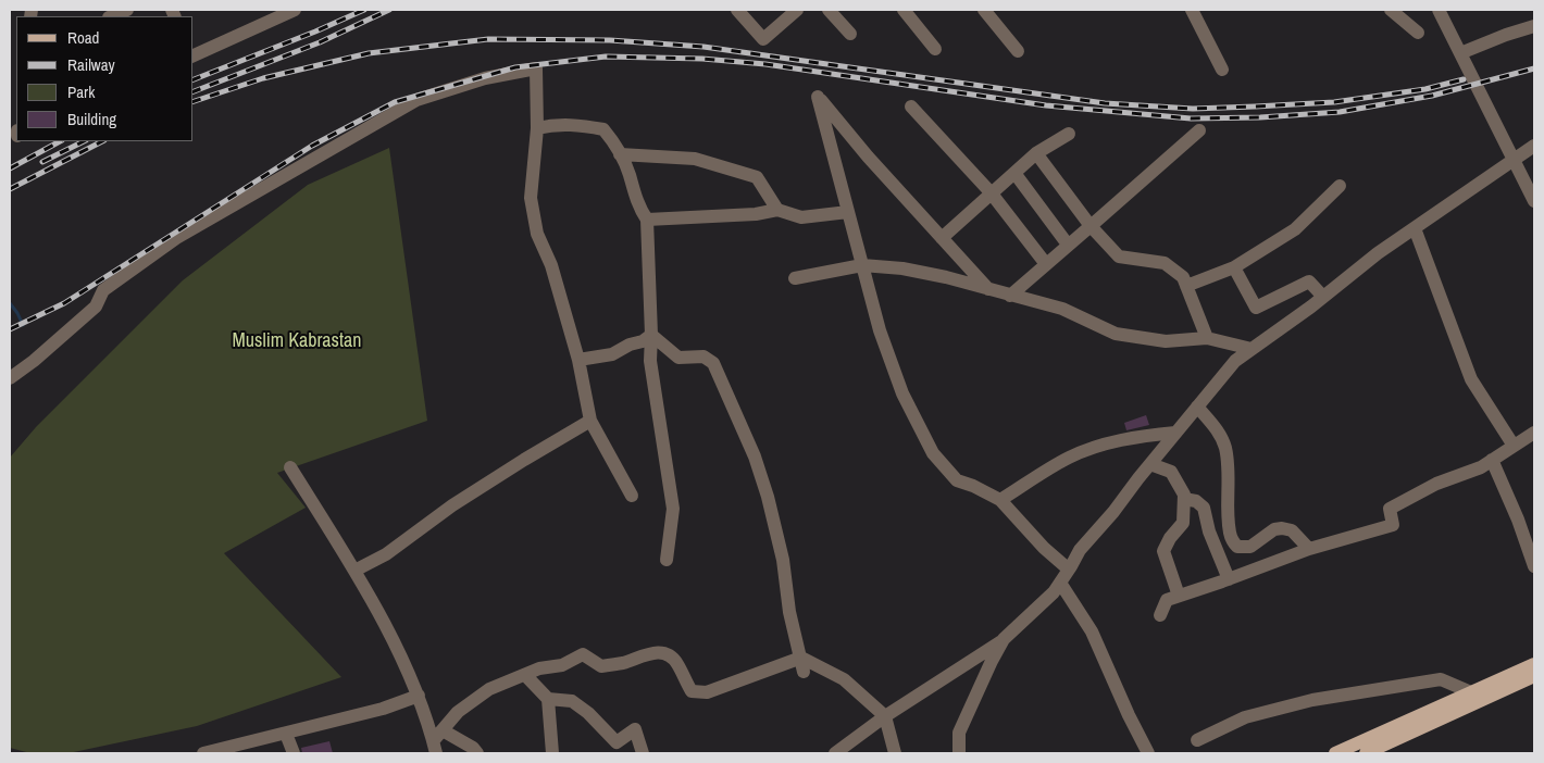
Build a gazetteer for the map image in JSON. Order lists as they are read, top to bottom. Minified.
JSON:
{"parks":["Muslim Kabrastan"],"legend":["Road","Railway","Park","Building"]}
